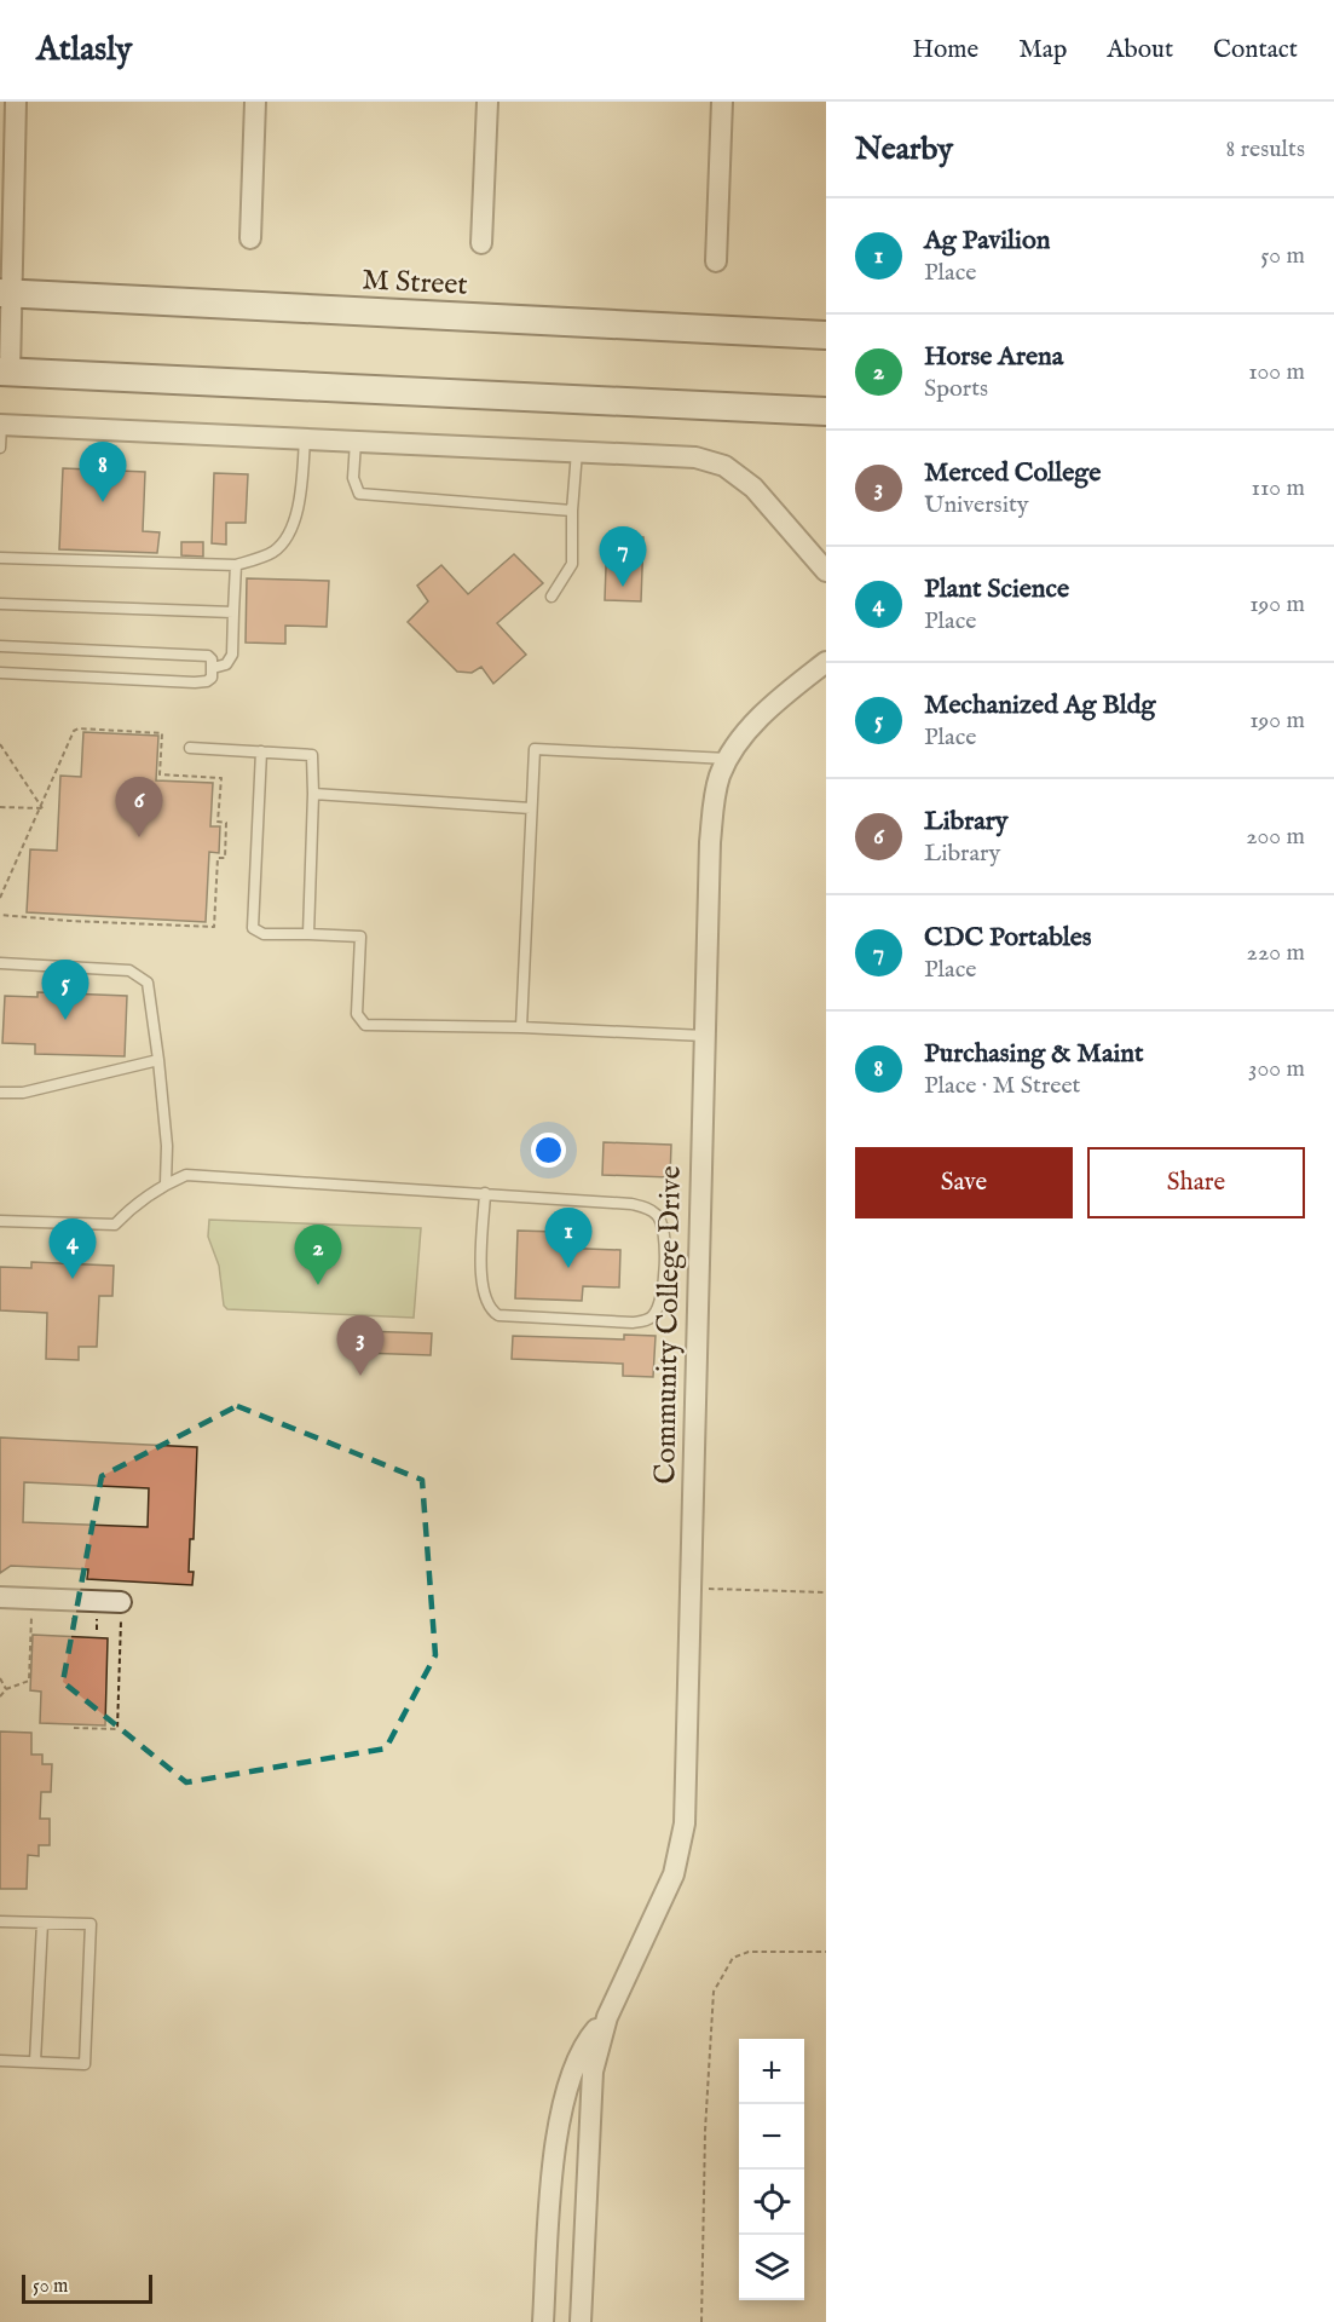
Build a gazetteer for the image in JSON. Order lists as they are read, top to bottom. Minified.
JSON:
{"streets":{"street":["M Street","Community College Drive"]},"scale_bar":"50 m","page":{"header":"Atlasly","nav":["Home","Map","About","Contact"],"heading":["Nearby","8 results"],"list":[{"mark":"1","name":"Ag Pavilion","note":"Place","value":"50 m"},{"mark":"2","name":"Horse Arena","note":"Sports","value":"100 m"},{"mark":"3","name":"Merced College","note":"University","value":"110 m"},{"mark":"4","name":"Plant Science","note":"Place","value":"190 m"},{"mark":"5","name":"Mechanized Ag Bldg","note":"Place","value":"190 m"},{"mark":"6","name":"Library","note":"Library","value":"200 m"},{"mark":"7","name":"CDC Portables","note":"Place","value":"220 m"},{"mark":"8","name":"Purchasing & Maint","note":"Place · M Street","value":"300 m"}],"pins":["8","7","6","5","1","4","2","3"],"buttons":["Save","Share"],"map_buttons":["+","−"],"scale":"50 m"}}
